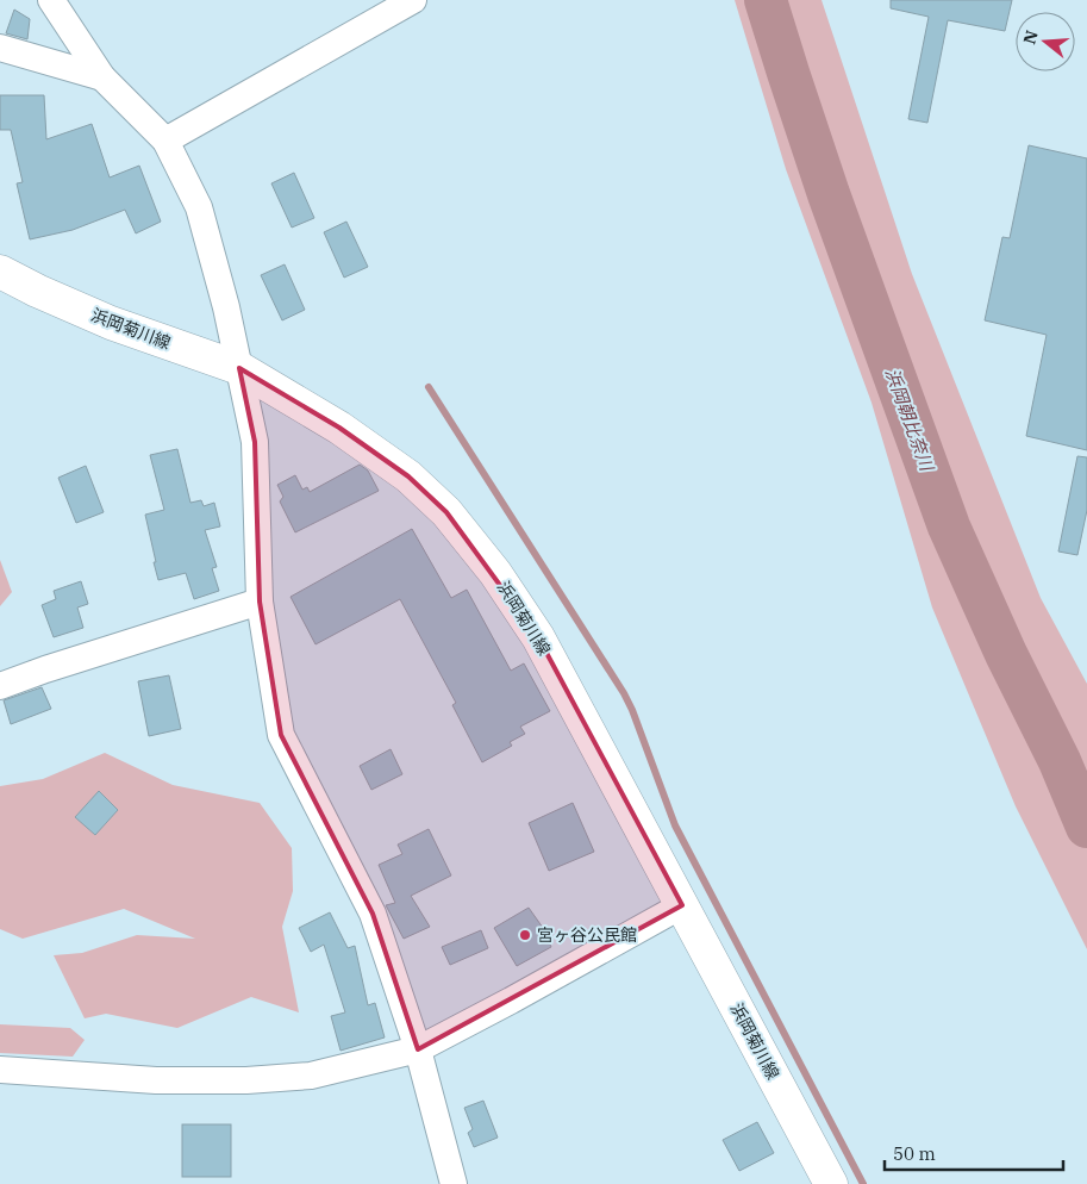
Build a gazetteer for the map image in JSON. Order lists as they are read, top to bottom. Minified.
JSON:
{"streets":{"main road":["浜岡菊川線"]},"water":["浜岡朝比奈川"],"places":["宮ヶ谷公民館"],"scale_bar":"50 m","north":"left"}
